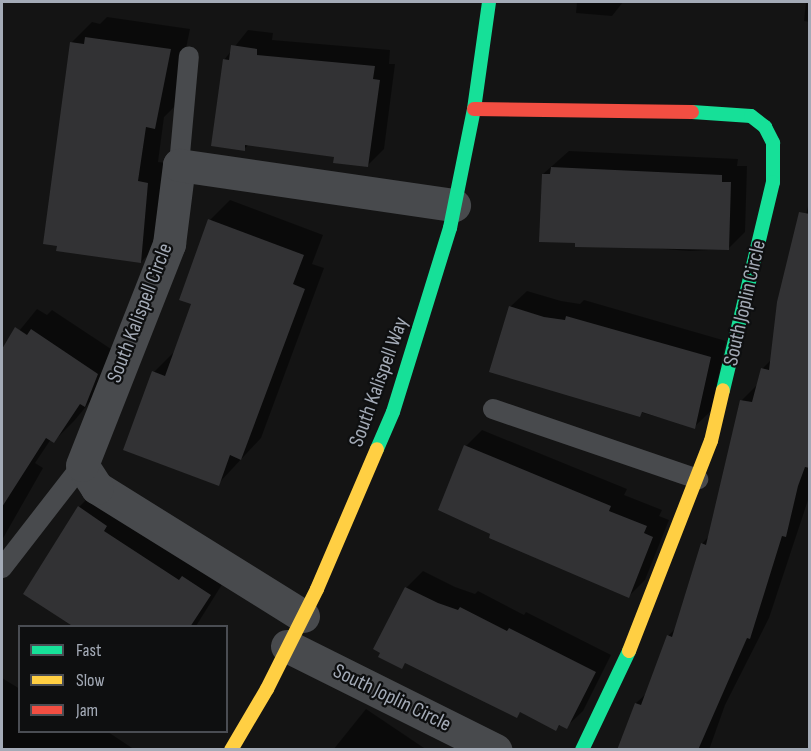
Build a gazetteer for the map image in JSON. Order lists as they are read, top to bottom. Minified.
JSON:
{"streets":{"street":["South Joplin Circle","South Kalispell Circle","South Kalispell Way"]},"crossings":[["South Joplin Circle","South Kalispell Way"]],"legend":["Fast","Slow","Jam"]}
